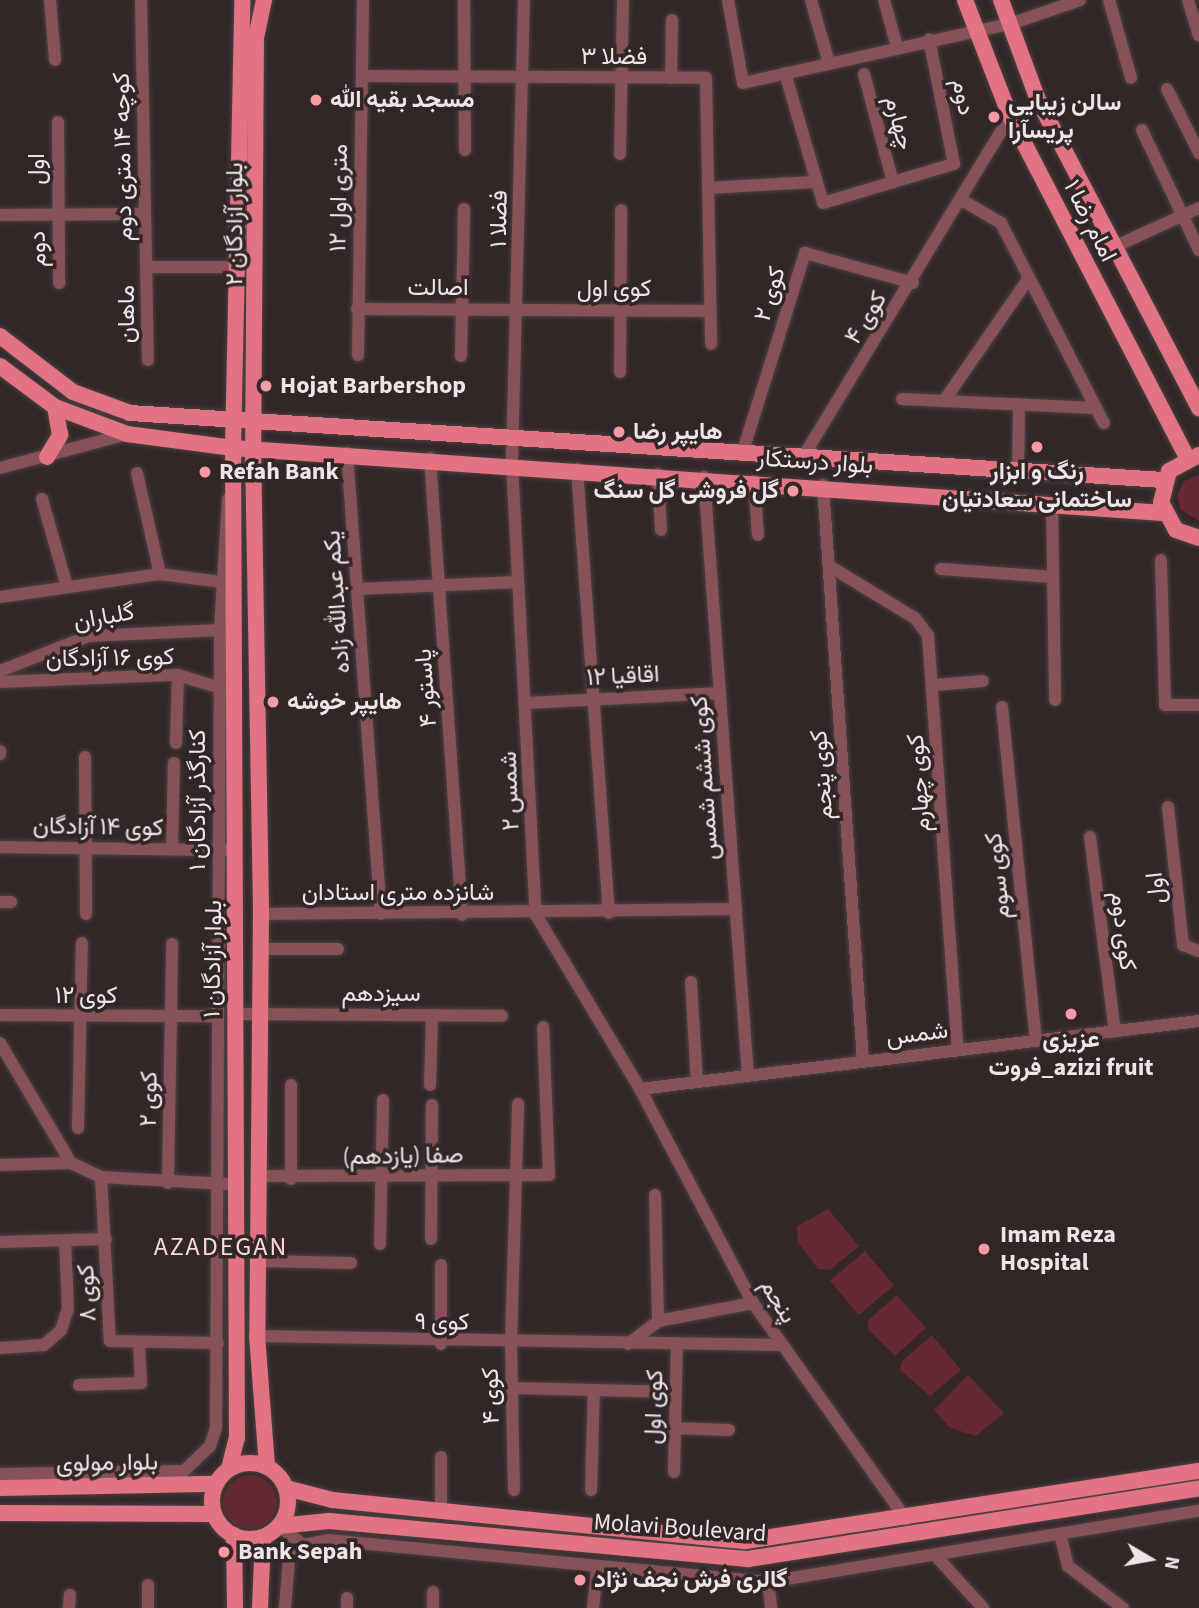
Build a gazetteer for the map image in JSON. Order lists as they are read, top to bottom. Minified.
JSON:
{"streets":{"main road":["امام رضا ۱","بلوار آزادگان ۲","بلوار درستکار","بلوار آزادگان ۱","بلوار مولوی","Molavi Boulevard"],"street":["فضلا ۳","دوم","چهارم","کوچه ۱۴ متری دوم","اول","۱۲ متری اول","فضلا ۱","اصالت","کوی اول","کوی ۲","ماهان","کوی ۴","یکم عبدالله زاده","گلباران","کوی ۱۶ آزادگان","اقاقیا ۱۲","پاستور ۴","کوی پنجم","کوی ششم شمس","کوی چهارم","شمس ۲","کنارگذر آزادگان ۱","کوی ۱۴ آزادگان","کوی سوم","شانزده متری استادان","کوی دوم","سیزدهم","کوی ۱۲","شمس","صفا (یازدهم)","کوی ۸","پنجم","کوی ۹"]},"crossings":[["فضلا ۳","فضلا ۱"],["دوم","چهارم"],["دوم","اول"],["کوچه ۱۴ متری دوم","بلوار آزادگان ۲"],["کوچه ۱۴ متری دوم","ماهان"],["۱۲ متری اول","اصالت"],["فضلا ۱","اصالت"],["فضلا ۱","کوی اول"],["فضلا ۱","بلوار درستکار"],["فضلا ۱","شمس ۲"],["امام رضا ۱","کوی ۴"],["بلوار آزادگان ۲","بلوار درستکار"],["بلوار آزادگان ۲","بلوار آزادگان ۱"],["اصالت","کوی اول"],["کوی اول","کوی ۹"],["کوی ۲","کوی ۴"],["کوی ۲","بلوار درستکار"],["کوی ۲","کوی ۱۲"],["کوی ۴","بلوار درستکار"],["کوی ۴","صفا (یازدهم)"],["کوی ۴","کوی ۹"],["بلوار درستکار","یکم عبدالله زاده"],["بلوار درستکار","پاستور ۴"],["بلوار درستکار","کوی پنجم"],["بلوار درستکار","کوی ششم شمس"],["بلوار درستکار","شمس ۲"],["بلوار درستکار","بلوار آزادگان ۱"],["یکم عبدالله زاده","شانزده متری استادان"],["گلباران","کنارگذر آزادگان ۱"],["کوی ۱۶ آزادگان","کنارگذر آزادگان ۱"],["اقاقیا ۱۲","کوی ششم شمس"],["اقاقیا ۱۲","شمس ۲"],["پاستور ۴","شانزده متری استادان"],["کوی پنجم","کوی چهارم"],["کوی پنجم","شمس"],["کوی ششم شمس","شانزده متری استادان"],["کوی ششم شمس","شمس"],["کوی چهارم","شمس"],["شمس ۲","شانزده متری استادان"],["شمس ۲","شمس"],["شمس ۲","پنجم"],["کنارگذر آزادگان ۱","کوی ۱۴ آزادگان"],["کنارگذر آزادگان ۱","بلوار آزادگان ۱"],["کنارگذر آزادگان ۱","سیزدهم"],["کنارگذر آزادگان ۱","کوی ۱۲"],["کوی ۱۴ آزادگان","بلوار آزادگان ۱"],["کوی سوم","شمس"],["شانزده متری استادان","بلوار آزادگان ۱"],["کوی دوم","شمس"],["بلوار آزادگان ۱","سیزدهم"],["بلوار آزادگان ۱","کوی ۱۲"],["بلوار آزادگان ۱","صفا (یازدهم)"],["بلوار آزادگان ۱","کوی ۹"],["بلوار آزادگان ۱","بلوار مولوی"],["بلوار آزادگان ۱","Molavi Boulevard"],["سیزدهم","کوی ۱۲"],["شمس","پنجم"],["پنجم","کوی ۹"],["پنجم","Molavi Boulevard"],["بلوار مولوی","Molavi Boulevard"]],"districts":["AZADEGAN"],"places":["مسجد بقیه الله","سالن زیبایی پریسآرا","Hojat Barbershop","هایپر رضا","رنگ و ابزار ساختمانی سعادتیان","Refah Bank","گل فروشی گل سنگ","هایپر خوشه","عزیزی فروت_azizi fruit","Imam Reza Hospital","Bank Sepah","گالری فرش نجف نژاد"],"north":"right"}
